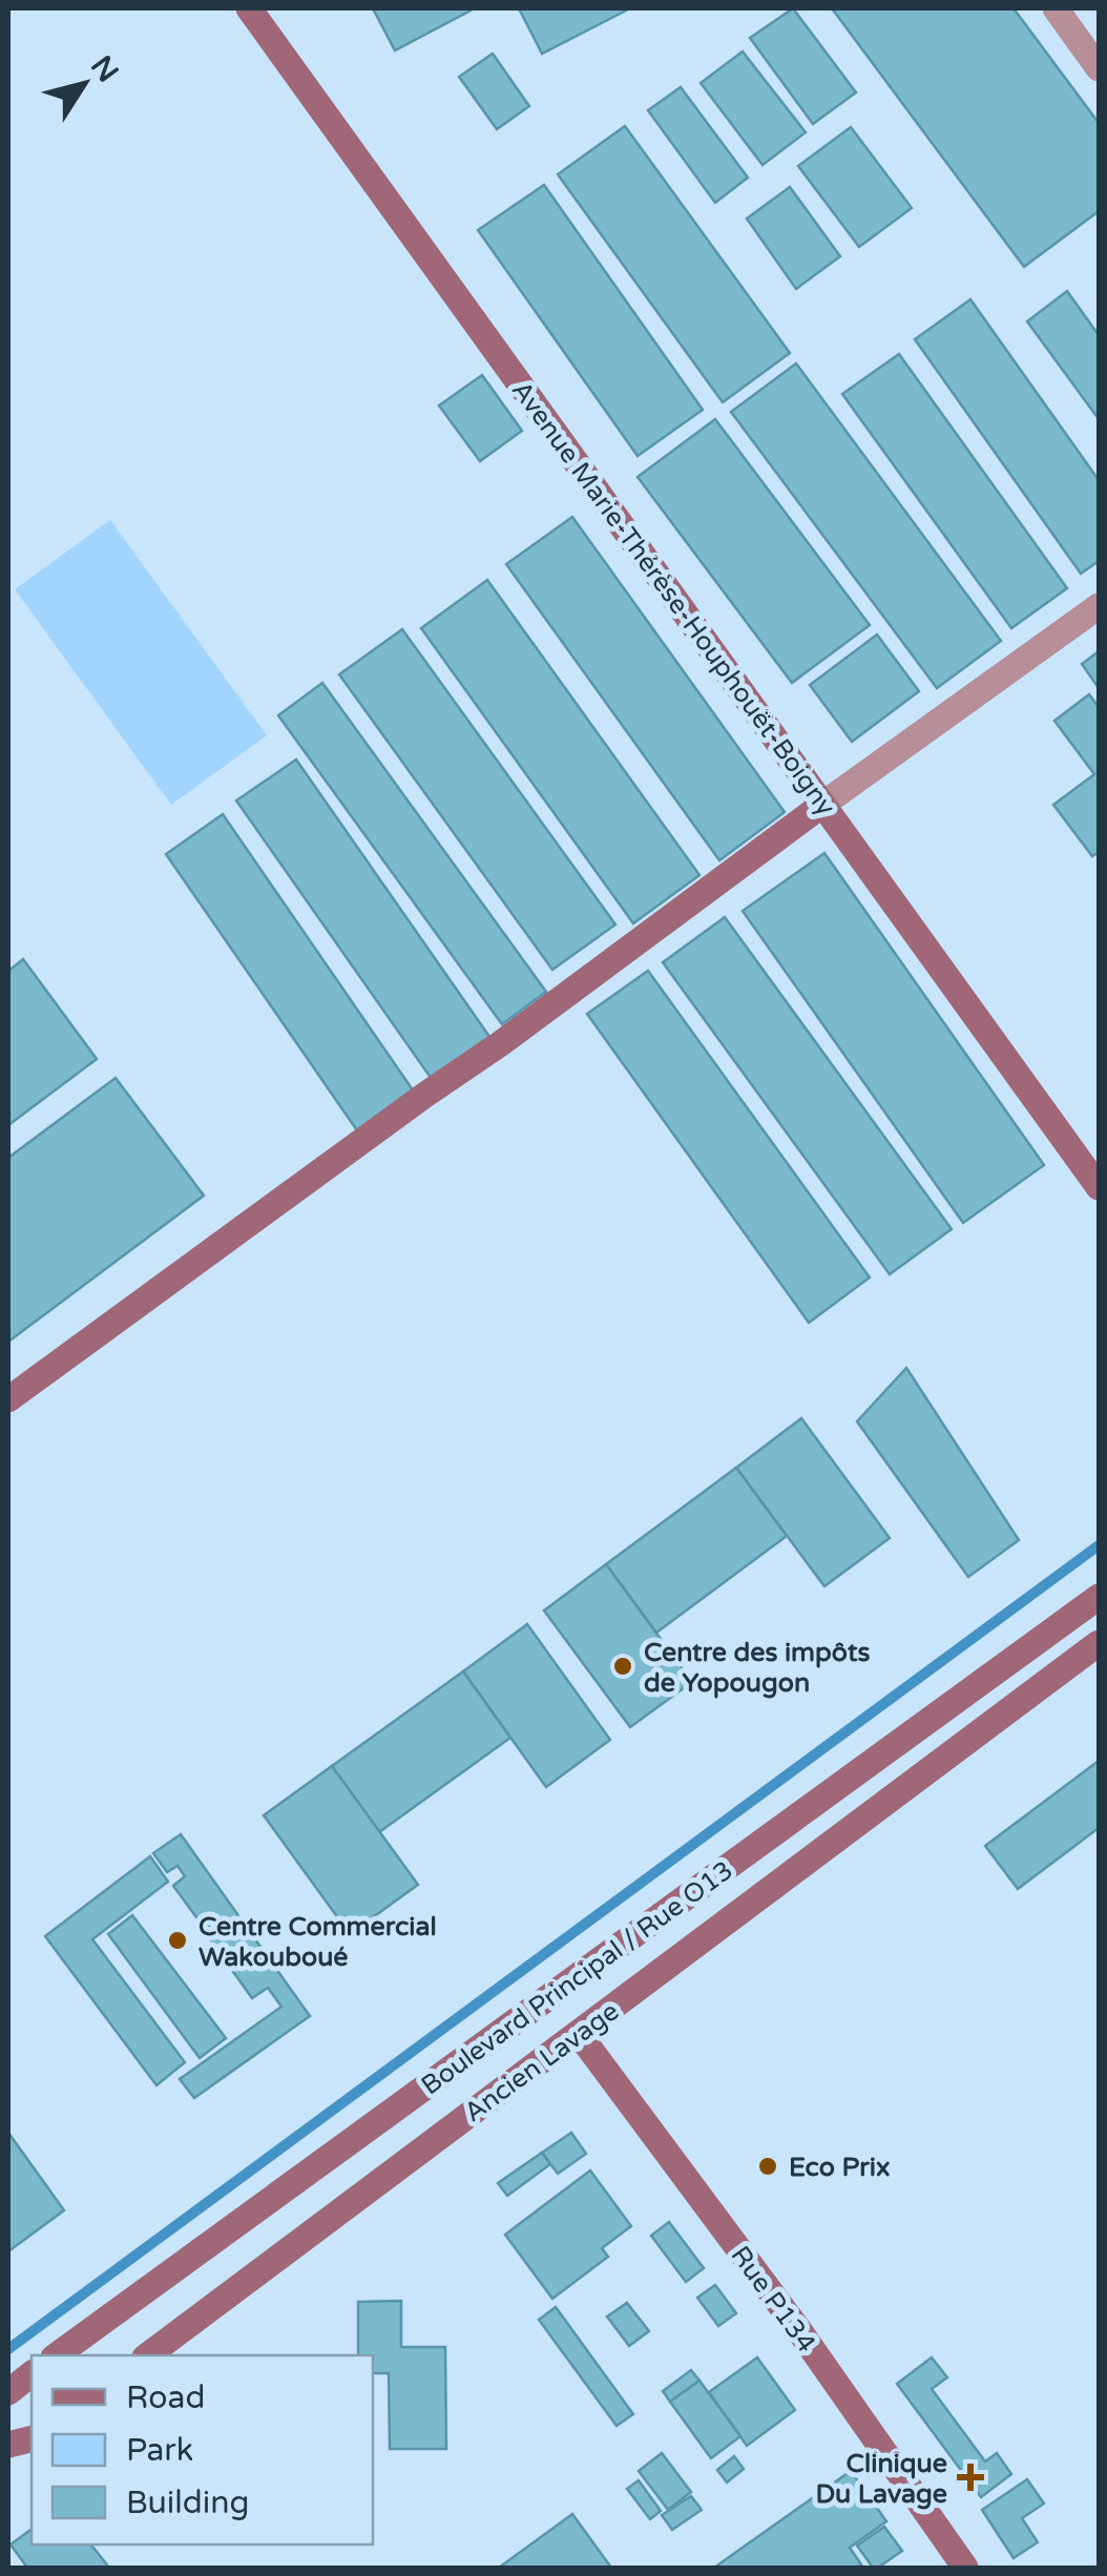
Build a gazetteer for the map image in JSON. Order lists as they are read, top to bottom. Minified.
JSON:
{"streets":{"street":["Avenue Marie-Thérèse-Houphouët-Boigny","Boulevard Principal / Rue O13","Ancien Lavage","Rue P134"]},"crossings":[["Ancien Lavage","Rue P134"]],"places":{"other":["Centre des impôts de Yopougon","Centre Commercial Wakouboué","Eco Prix"],"health":["Clinique Du Lavage"]},"legend":["Road","Park","Building"],"north":"top right"}
